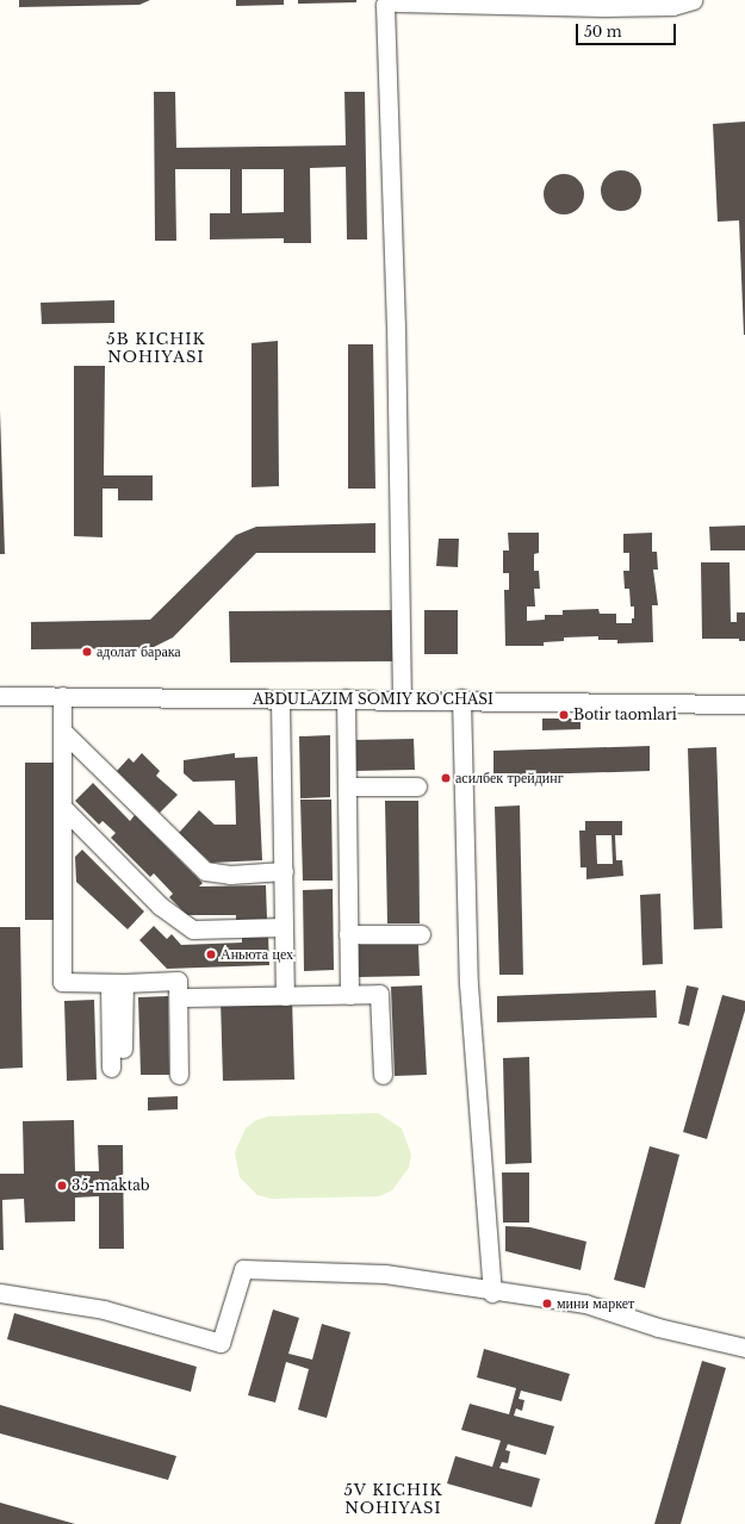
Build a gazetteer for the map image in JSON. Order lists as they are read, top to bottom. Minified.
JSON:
{"streets":{"street":["ABDULAZIM SOMIY KO'CHASI"]},"districts":["5B KICHIK NOHIYASI","5V KICHIK NOHIYASI"],"places":["адолат барака","Botir taomlari","асилбек трейдинг","Аньюта цех","35-maktab","мини маркет"],"scale_bar":"50 m"}
